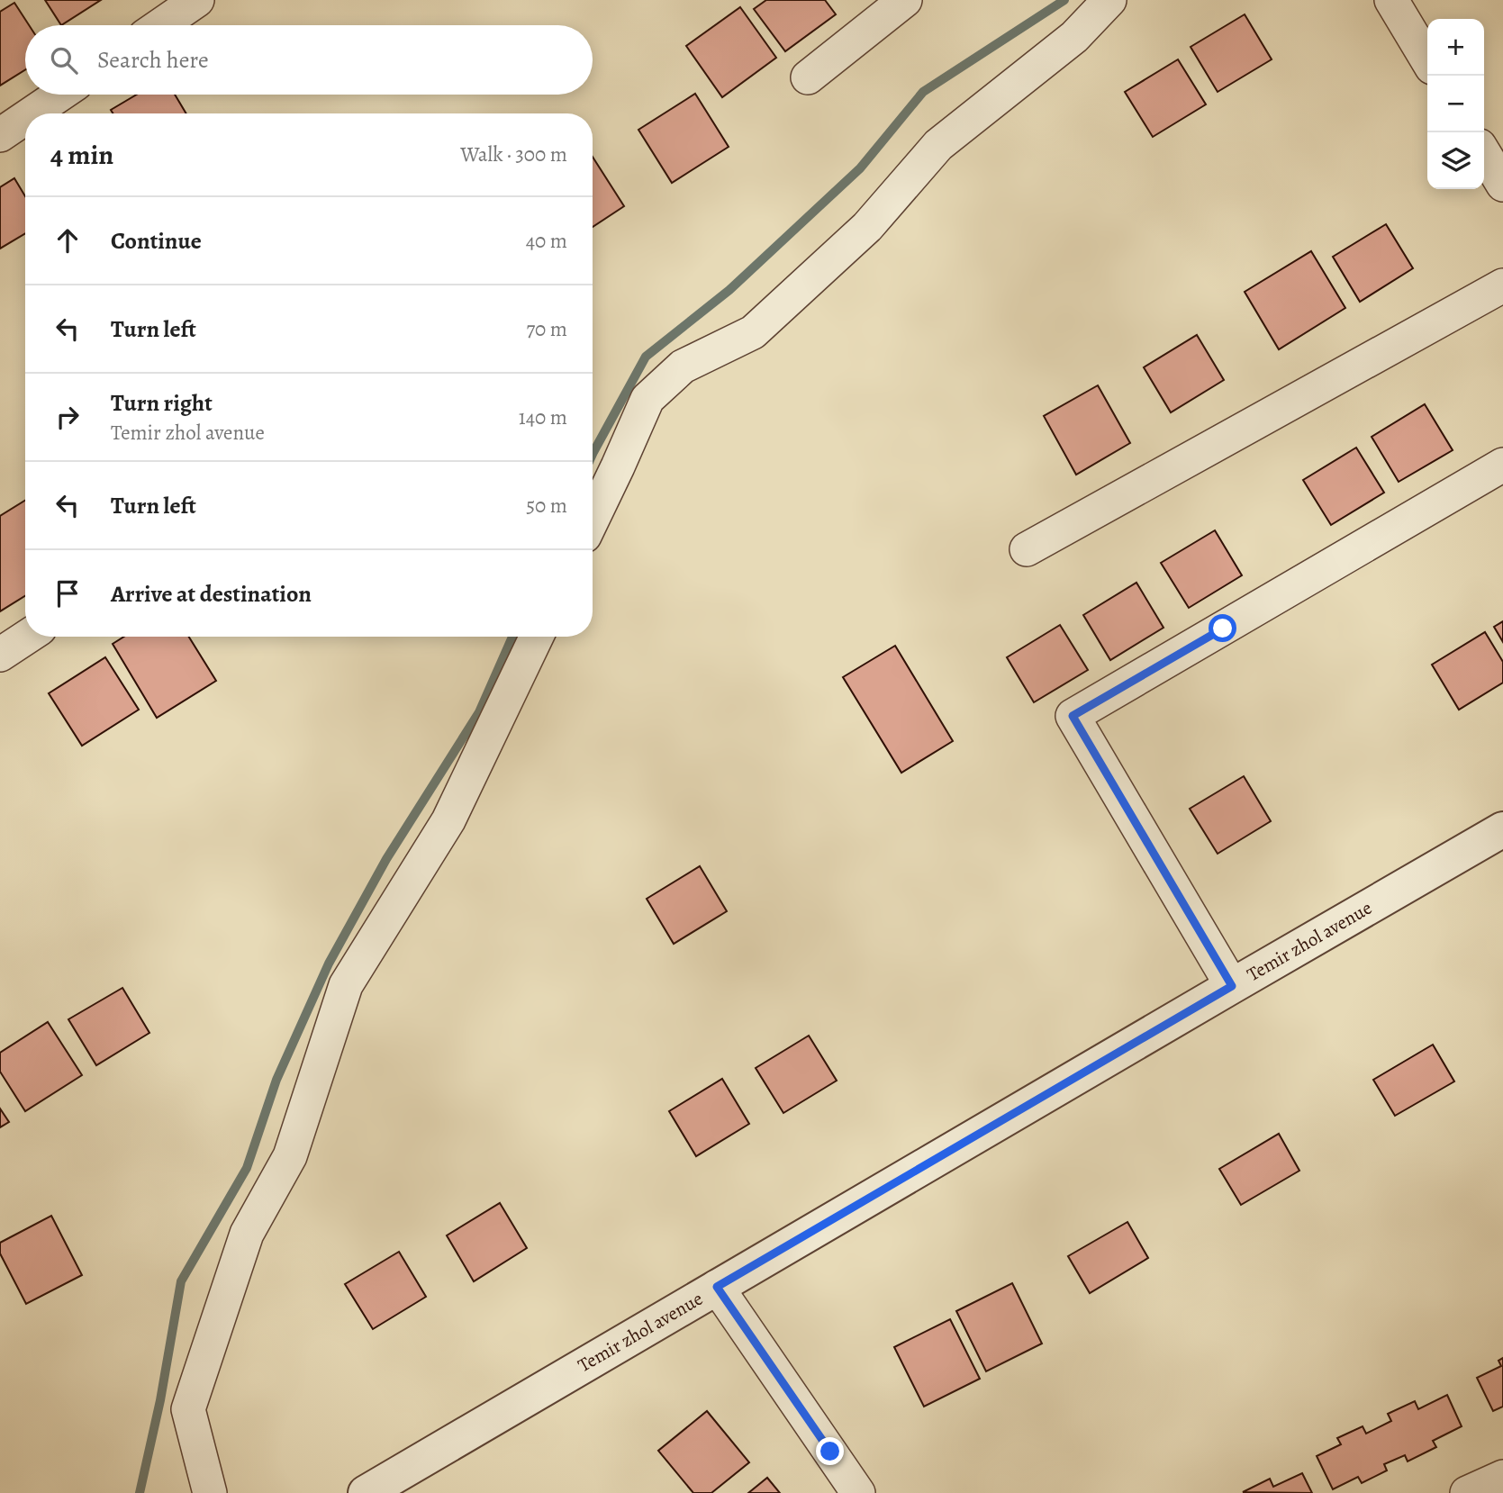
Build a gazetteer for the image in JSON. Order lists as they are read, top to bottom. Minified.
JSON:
{"streets":{"street":["Temir zhol avenue"]},"page":{"map_buttons":["+","−"],"search":"Search here","heading":["4 min","Walk · 300 m"],"list":[["Continue","40 m"],["Turn left","70 m"],["Turn right","Temir zhol avenue","140 m"],["Turn left","50 m"],"Arrive at destination"]}}
